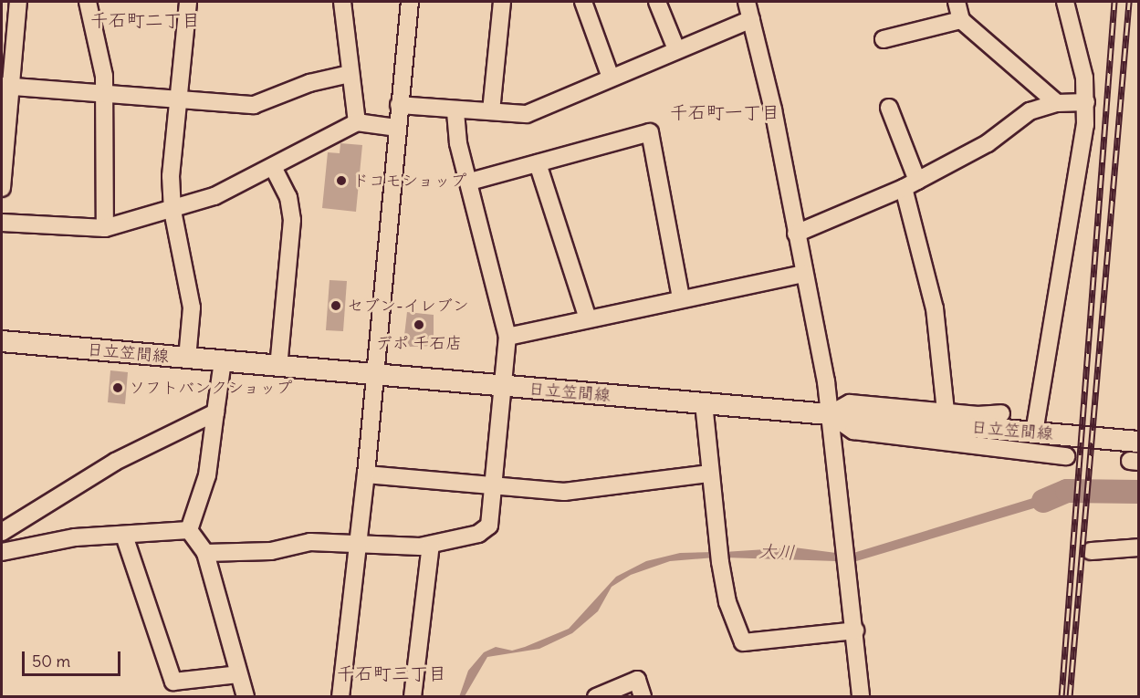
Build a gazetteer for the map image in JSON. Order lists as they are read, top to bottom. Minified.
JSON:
{"streets":{"main road":["日立笠間線"]},"districts":["千石町二丁目","千石町一丁目","千石町三丁目"],"water":["大川"],"places":["ドコモショップ","セブン-イレブン","デポ 千石店","ソフトバンクショップ"],"scale_bar":"50 m"}
